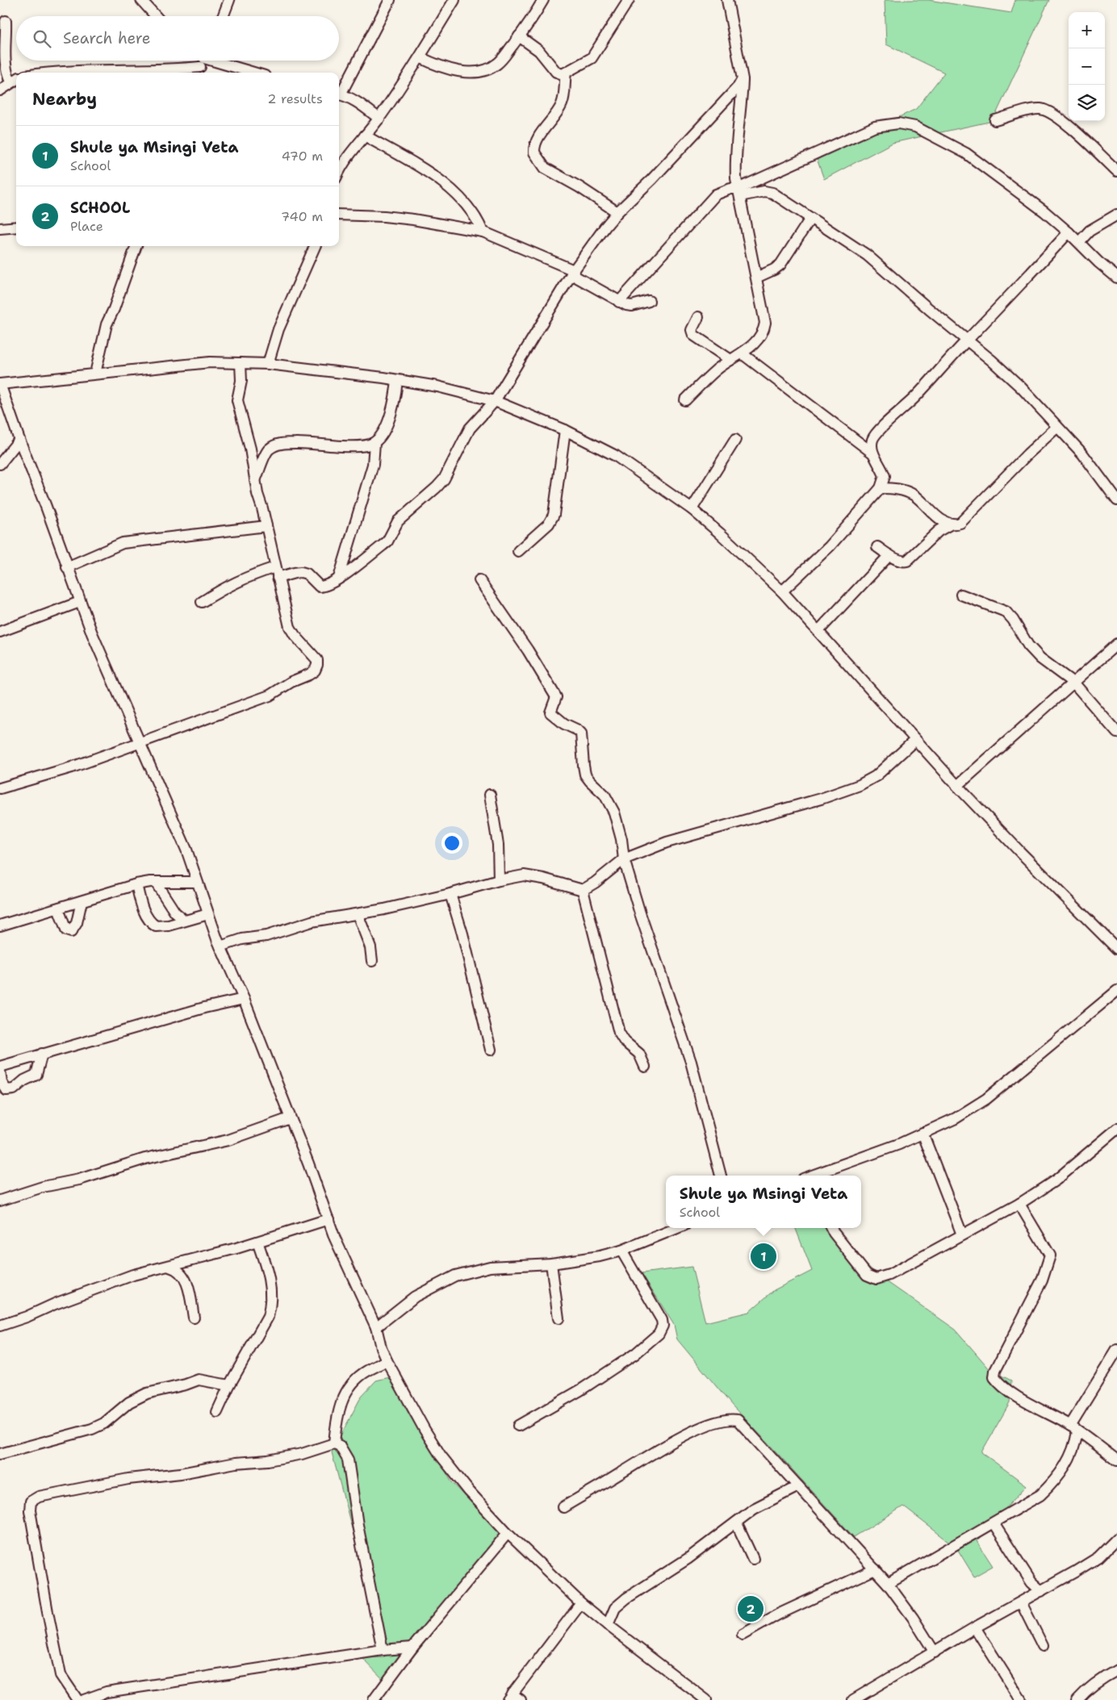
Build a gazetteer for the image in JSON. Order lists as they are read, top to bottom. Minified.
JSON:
{"page":{"map_buttons":["+","−"],"search":"Search here","heading":["Nearby","2 results"],"list":[{"mark":"1","name":"Shule ya Msingi Veta","note":"School","value":"470 m"},{"mark":"2","name":"SCHOOL","note":"Place","value":"740 m"}],"popup":["Shule ya Msingi Veta","School"],"pins":["1","2"]}}
